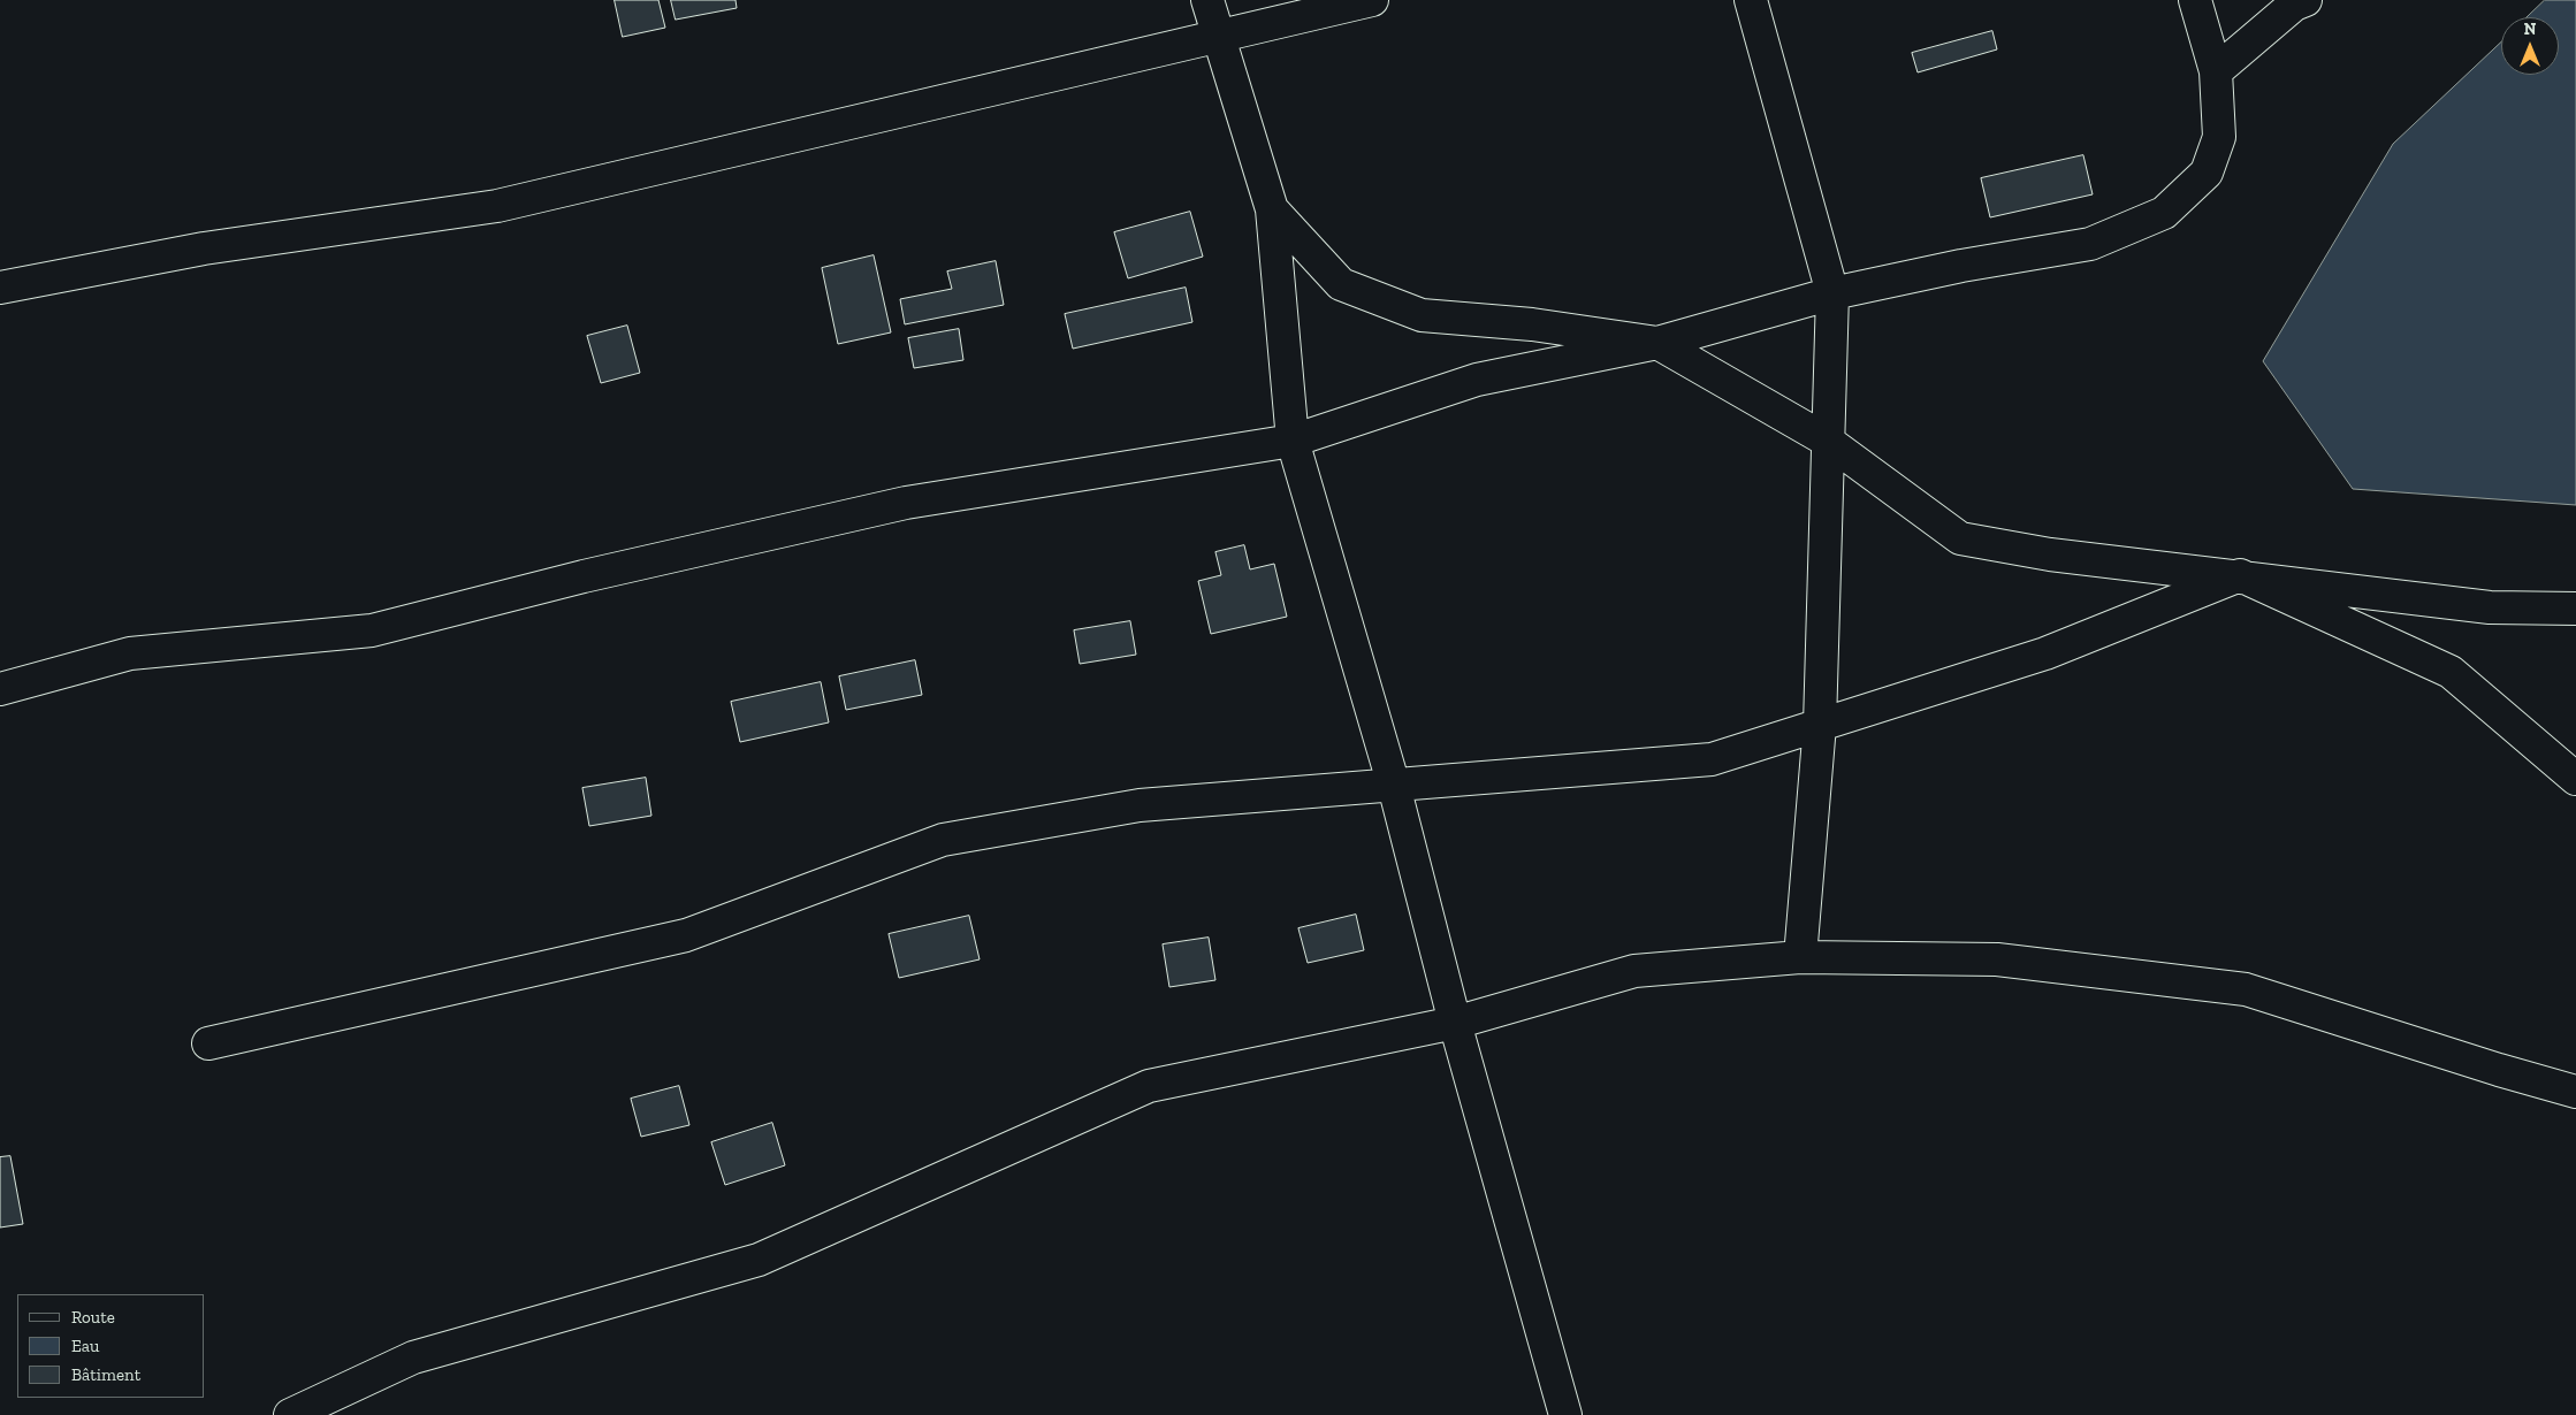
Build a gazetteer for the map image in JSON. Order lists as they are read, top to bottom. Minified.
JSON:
{"legend":["Route","Eau","Bâtiment"],"north":"top"}
